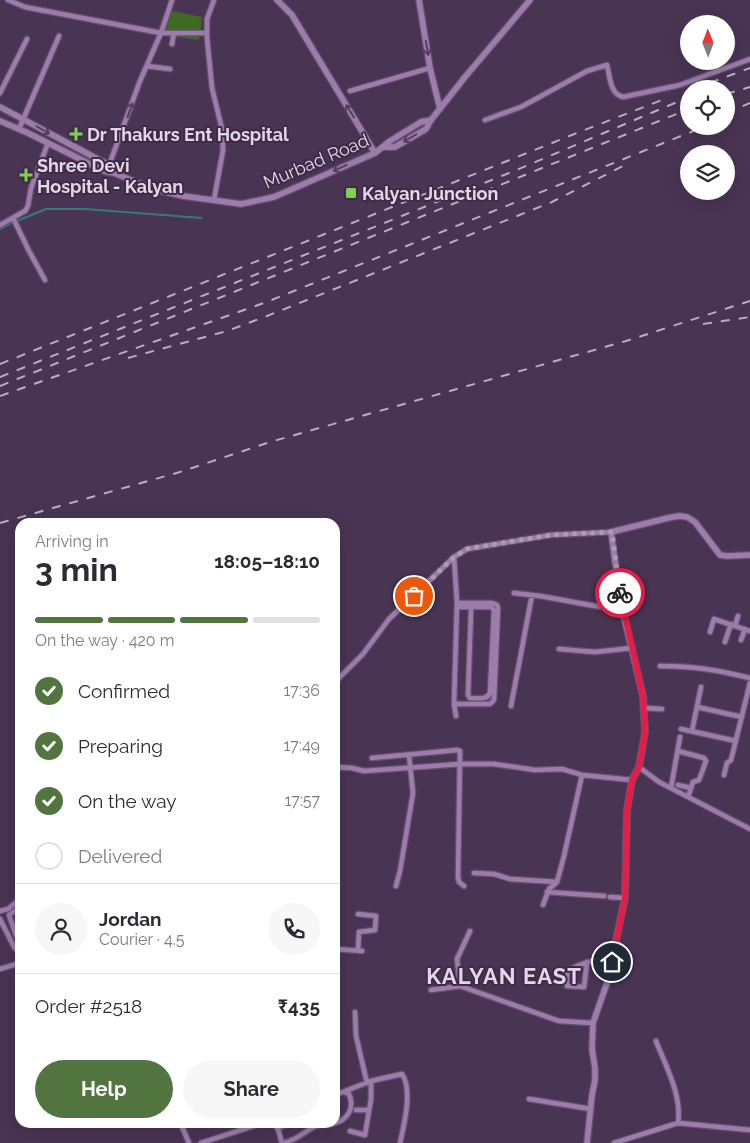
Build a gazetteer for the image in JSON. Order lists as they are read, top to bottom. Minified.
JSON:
{"streets":{"street":["Murbad Road"]},"districts":["KALYAN EAST"],"places":{"health":["Dr Thakurs Ent Hospital","Shree Devi Hospital - Kalyan"],"transit":["Kalyan Junction"]},"north":"top","page":{"heading":["3 min","Arriving in","18:05–18:10"],"panel":["Jordan","Courier · 4.5","Order #2518","₹435"],"bar":"On the way · 420 m","list":[["Confirmed","17:36"],["Preparing","17:49"],["On the way","17:57"],"Delivered"],"buttons":["Help","Share"]}}
